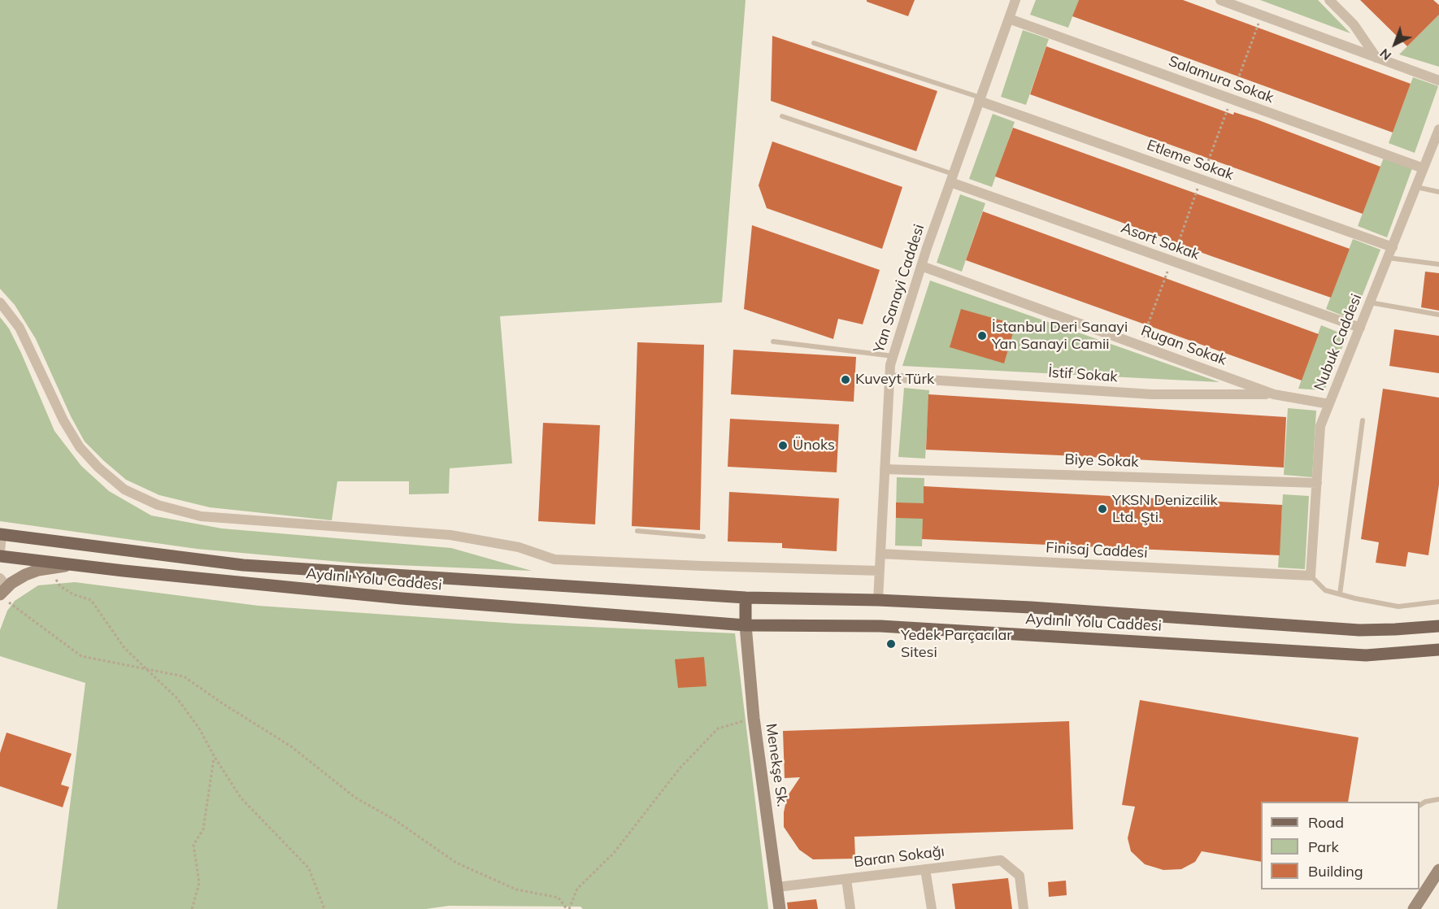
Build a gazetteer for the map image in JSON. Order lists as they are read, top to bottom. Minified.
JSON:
{"streets":{"main road":["Aydınlı Yolu Caddesi"],"street":["Salamura Sokak","Etleme Sokak","Asort Sokak","Yan Sanayi Caddesi","Nubuk Caddesi","Rugan Sokak","İstif Sokak","Biye Sokak","Finisaj Caddesi","Menekşe Sk.","Baran Sokağı"]},"crossings":[["Salamura Sokak","Yan Sanayi Caddesi"],["Salamura Sokak","Nubuk Caddesi"],["Etleme Sokak","Yan Sanayi Caddesi"],["Etleme Sokak","Nubuk Caddesi"],["Asort Sokak","Yan Sanayi Caddesi"],["Asort Sokak","Nubuk Caddesi"],["Yan Sanayi Caddesi","Rugan Sokak"],["Yan Sanayi Caddesi","İstif Sokak"],["Yan Sanayi Caddesi","Biye Sokak"],["Yan Sanayi Caddesi","Finisaj Caddesi"],["Yan Sanayi Caddesi","Aydınlı Yolu Caddesi"],["Nubuk Caddesi","Rugan Sokak"],["Nubuk Caddesi","Biye Sokak"],["Nubuk Caddesi","Finisaj Caddesi"],["Rugan Sokak","İstif Sokak"],["Aydınlı Yolu Caddesi","Menekşe Sk."],["Menekşe Sk.","Baran Sokağı"]],"places":["İstanbul Deri Sanayi Yan Sanayi Camii","Kuveyt Türk","Ünoks","YKSN Denizcilik Ltd. Şti.","Yedek Parçacılar Sitesi"],"legend":["Road","Park","Building"],"north":"bottom left"}
